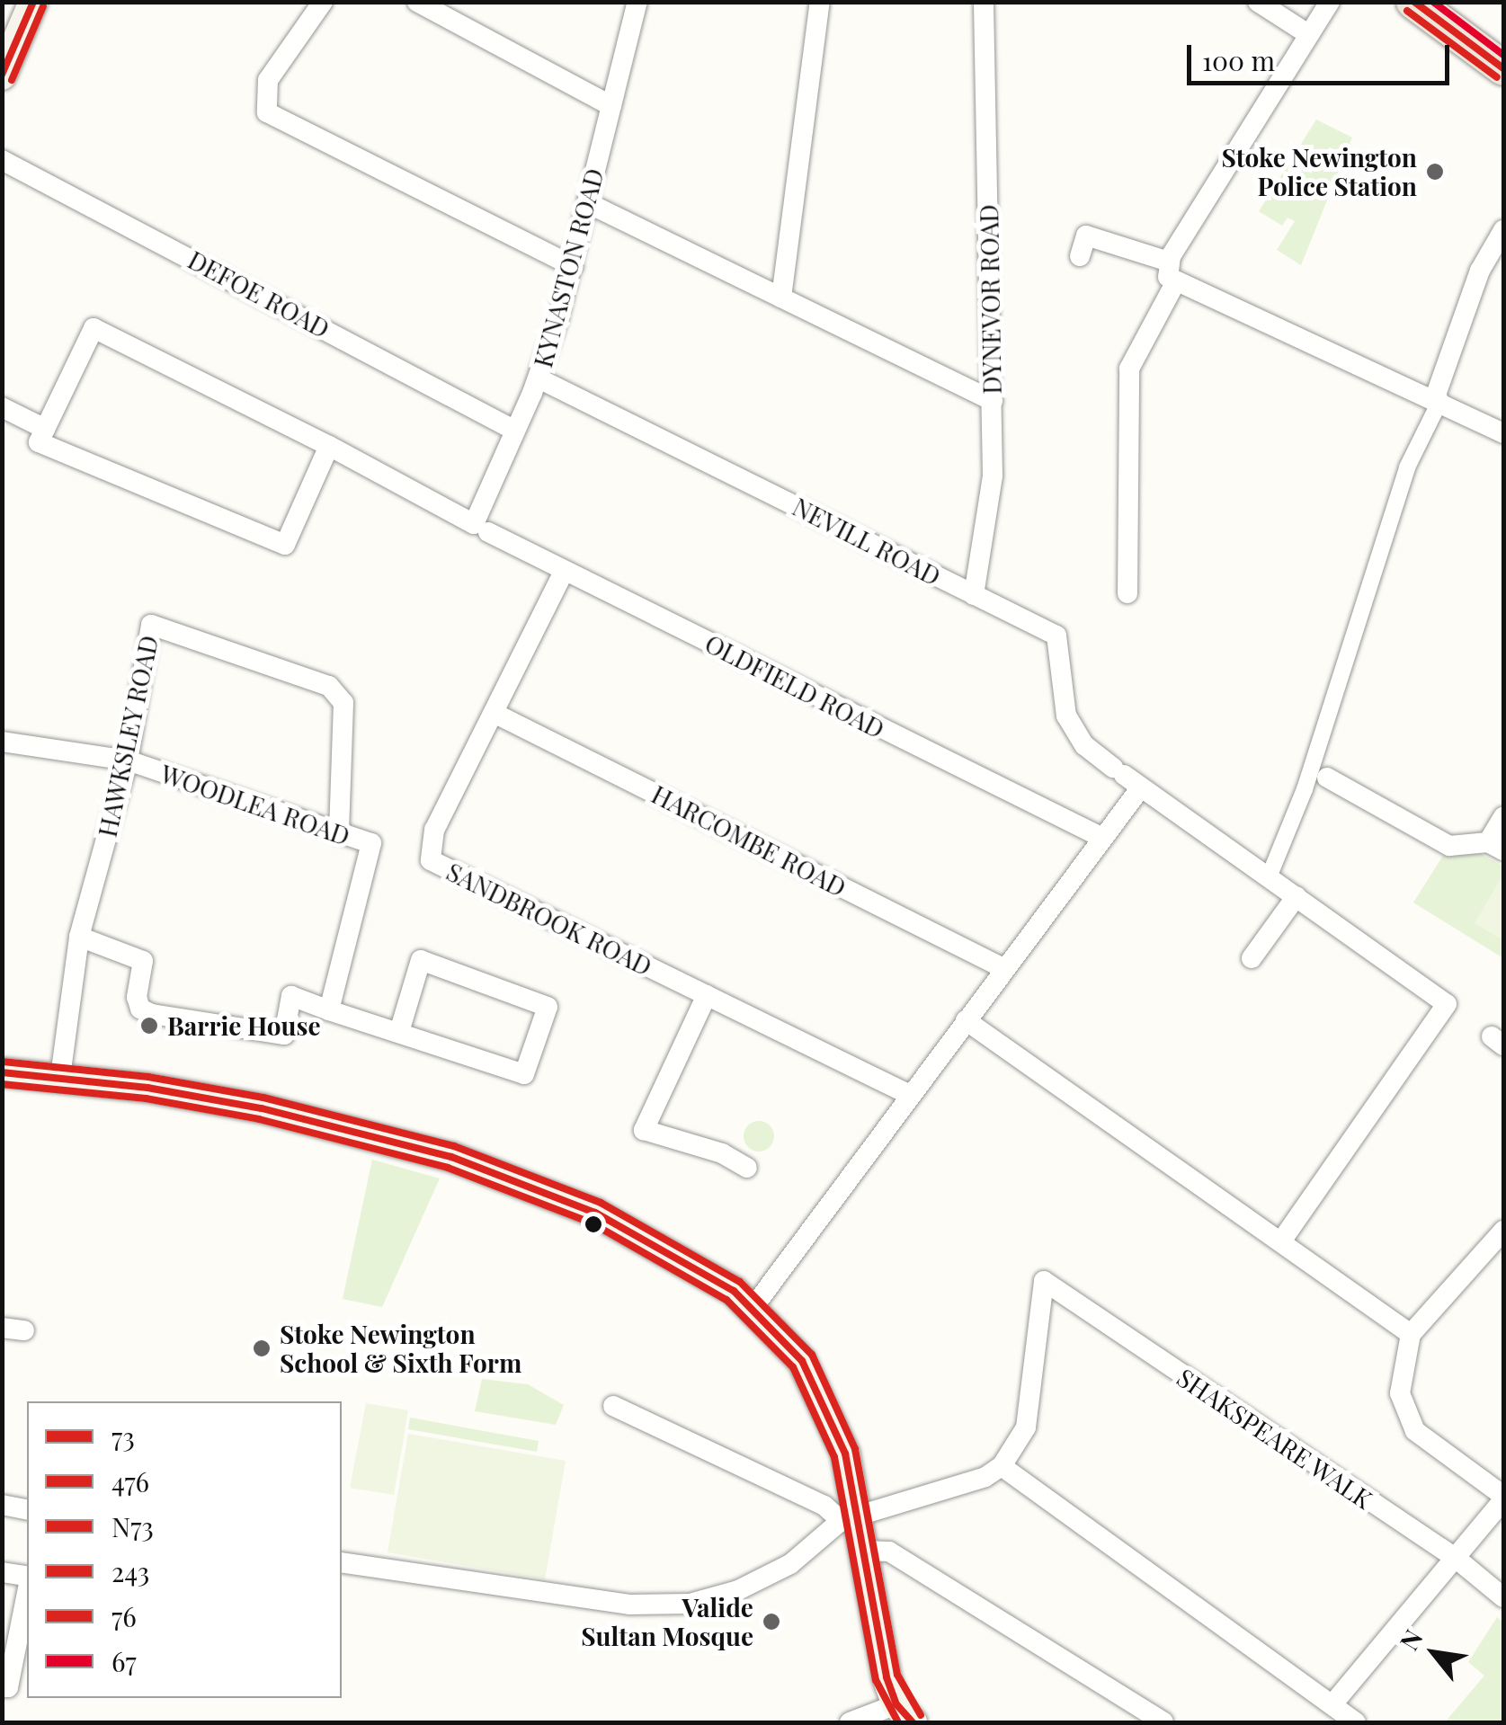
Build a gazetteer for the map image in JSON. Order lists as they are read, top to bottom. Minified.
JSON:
{"streets":{"street":["KYNASTON ROAD","DEFOE ROAD","DYNEVOR ROAD","NEVILL ROAD","OLDFIELD ROAD","HAWKSLEY ROAD","WOODLEA ROAD","HARCOMBE ROAD","SANDBROOK ROAD","SHAKSPEARE WALK"]},"crossings":[["KYNASTON ROAD","DEFOE ROAD"],["KYNASTON ROAD","NEVILL ROAD"],["KYNASTON ROAD","OLDFIELD ROAD"],["DYNEVOR ROAD","NEVILL ROAD"],["OLDFIELD ROAD","SANDBROOK ROAD"],["HAWKSLEY ROAD","WOODLEA ROAD"],["HARCOMBE ROAD","SANDBROOK ROAD"]],"places":["Stoke Newington Police Station","Barrie House","Stoke Newington School & Sixth Form","Valide Sultan Mosque"],"lines":["transit line 73","transit line 243","transit line 67","transit line 476","transit line 76","transit line N73"],"legend":["73","476","N73","243","76","67"],"scale_bar":"100 m","north":"top left"}
